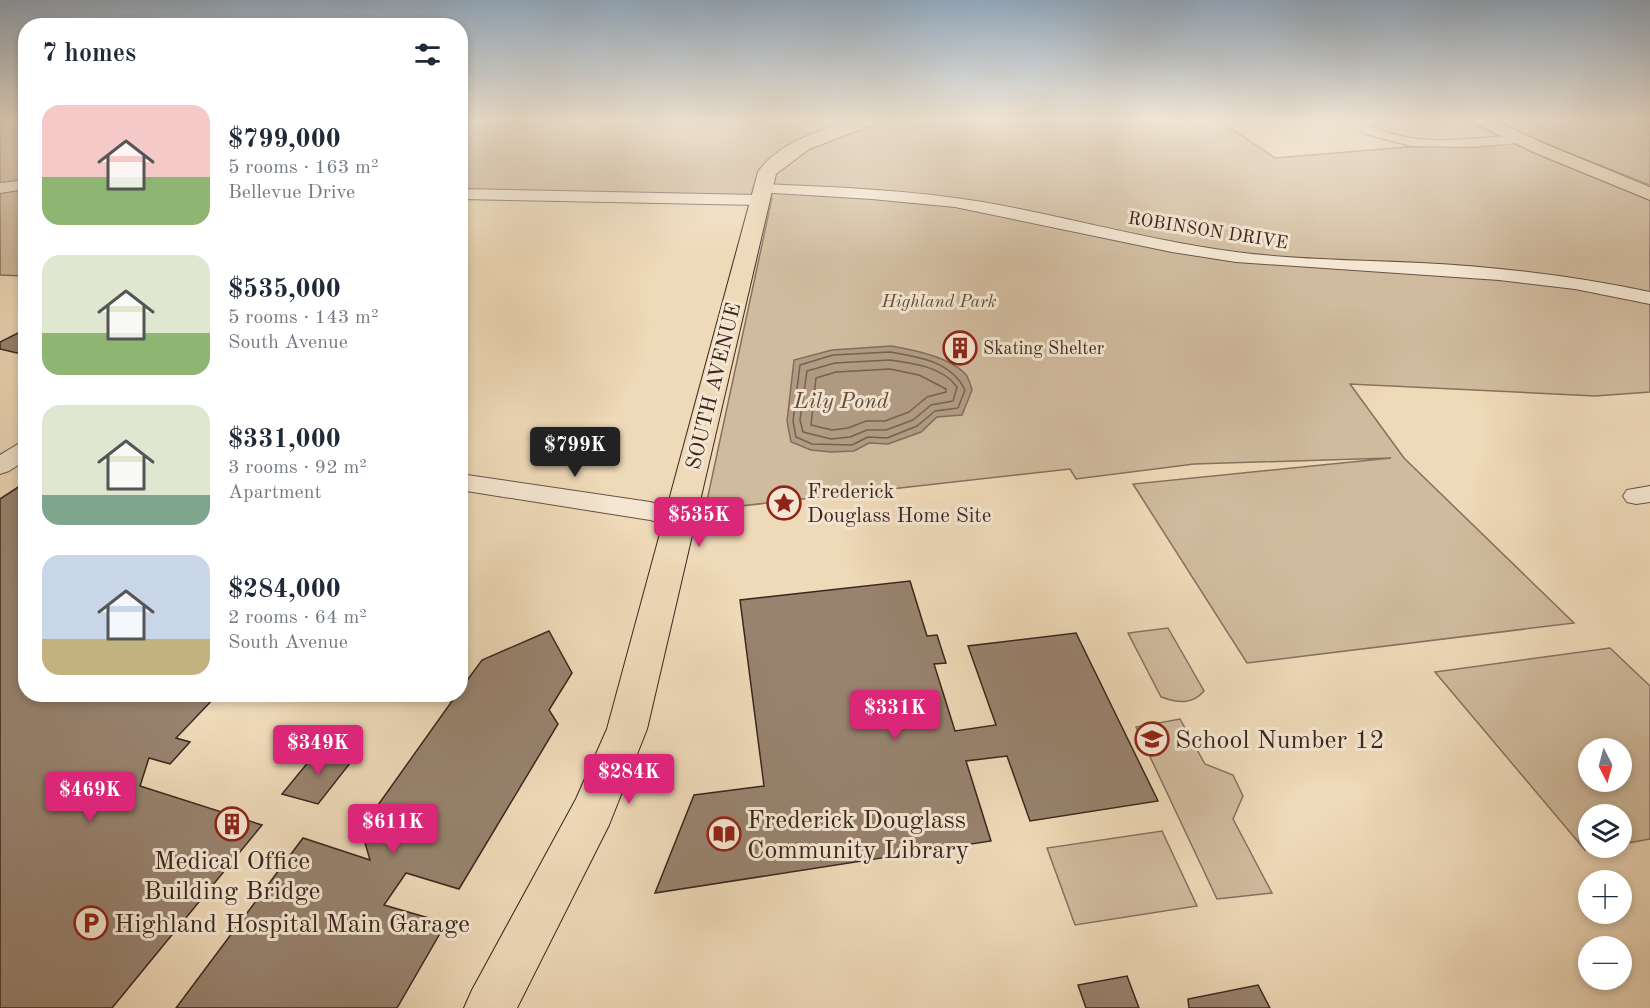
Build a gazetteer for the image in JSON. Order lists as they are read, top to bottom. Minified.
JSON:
{"streets":{"main road":["SOUTH AVENUE"],"street":["ROBINSON DRIVE"]},"crossings":[["ROBINSON DRIVE","SOUTH AVENUE"]],"water":["Lily Pond"],"parks":["Highland Park"],"places":{"building":["Skating Shelter","Medical Office Building Bridge"],"place":["Frederick Douglass Home Site"],"school or university":["School Number 12"],"library":["Frederick Douglass Community Library"],"parking":["Highland Hospital Main Garage"]},"north":"bottom","page":{"heading":"7 homes","list":[{"name":"$799,000","note":"5 rooms · 163 m² · Bellevue Drive"},{"name":"$535,000","note":"5 rooms · 143 m² · South Avenue"},{"name":"$331,000","note":"3 rooms · 92 m² · Apartment"},{"name":"$284,000","note":"2 rooms · 64 m² · South Avenue"}],"price":["$799K","$535K","$331K","$349K","$284K","$469K","$611K"],"map_buttons":["+","−"]}}
